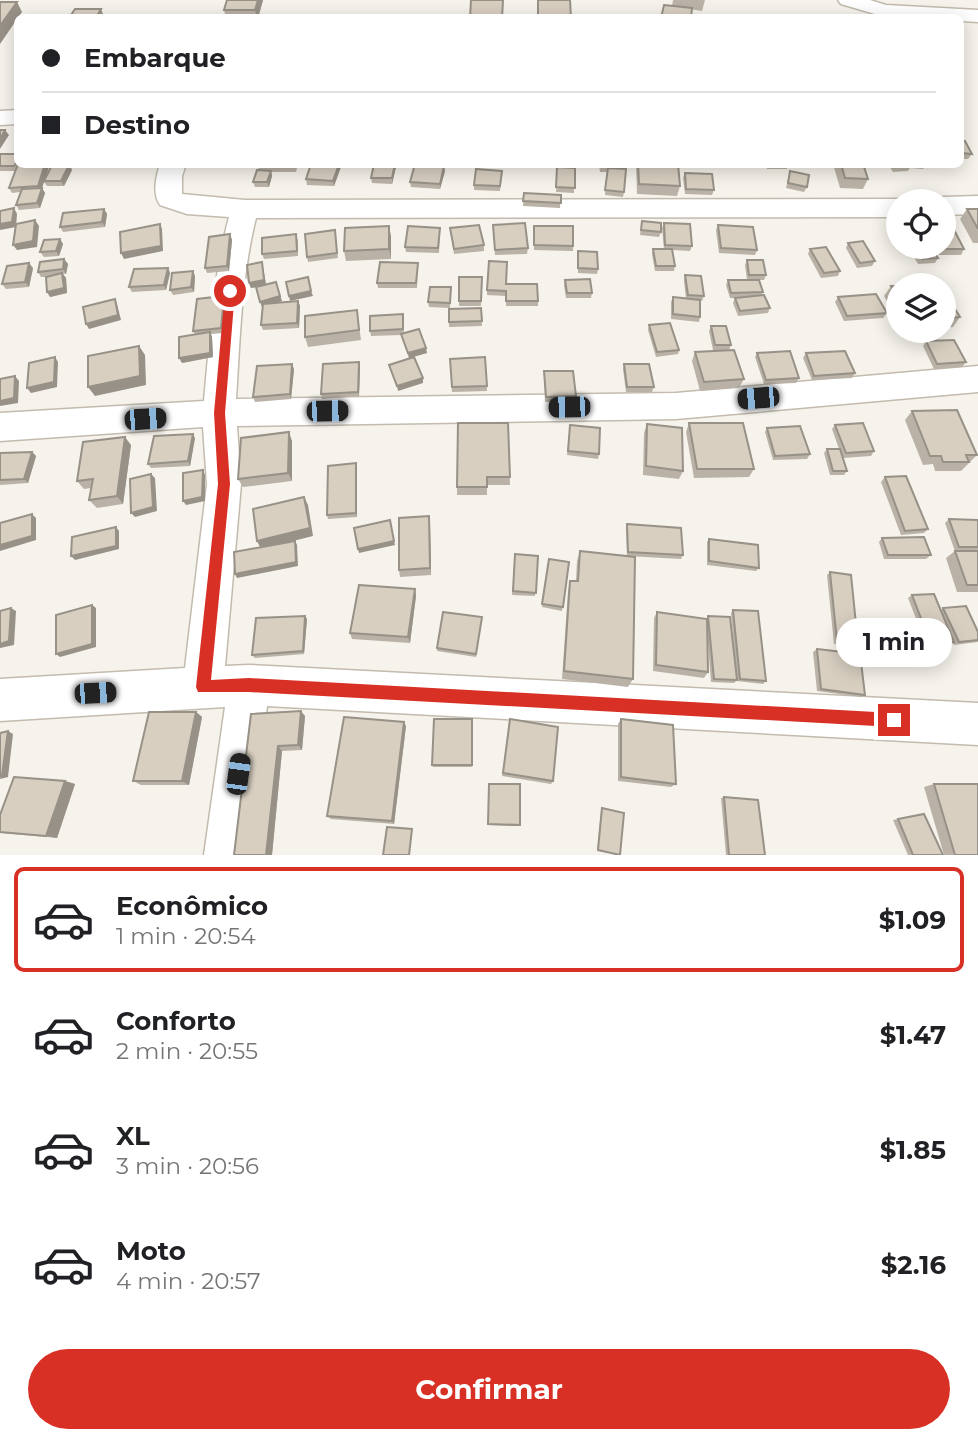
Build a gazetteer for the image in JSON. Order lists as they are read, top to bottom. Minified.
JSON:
{"page":{"banner":["Embarque","Destino"],"bubble":"1 min","list":[{"name":"Econômico","note":"1 min · 20:54","value":"$1.09"},{"name":"Conforto","note":"2 min · 20:55","value":"$1.47"},{"name":"XL","note":"3 min · 20:56","value":"$1.85"},{"name":"Moto","note":"4 min · 20:57","value":"$2.16"}],"buttons":"Confirmar"}}
